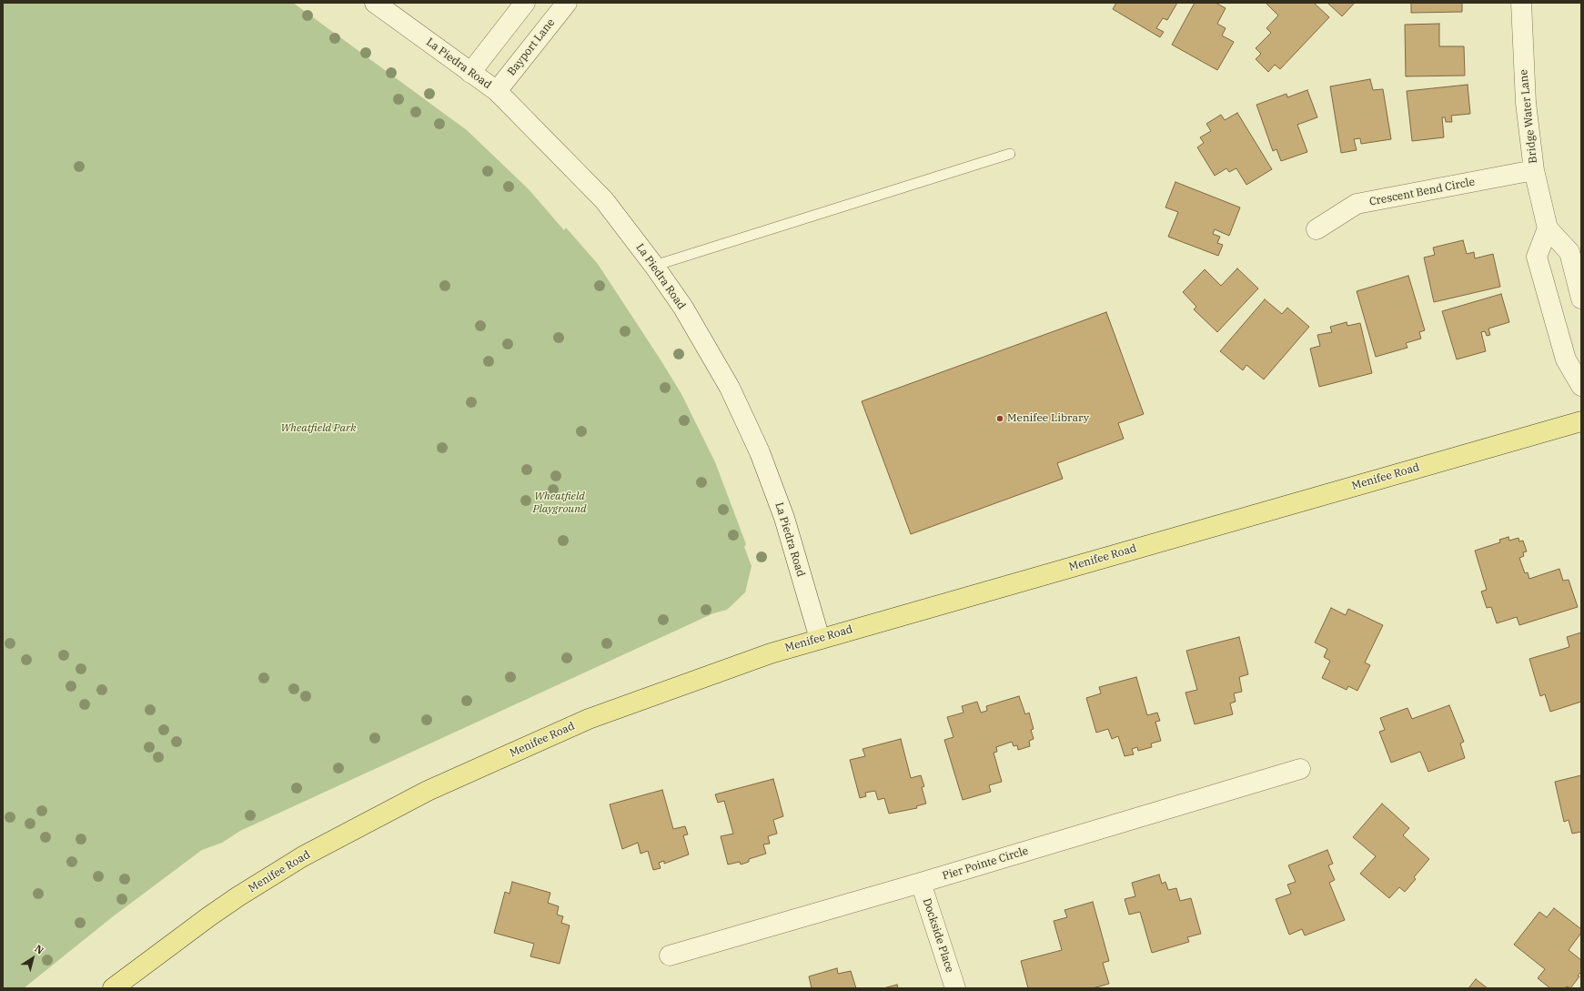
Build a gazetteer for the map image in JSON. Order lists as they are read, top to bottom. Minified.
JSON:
{"streets":{"main road":["Menifee Road"],"street":["Bayport Lane","La Piedra Road","Bridge Water Lane","Crescent Bend Circle","Pier Pointe Circle","Dockside Place"]},"crossings":[["Bayport Lane","La Piedra Road"],["La Piedra Road","Menifee Road"],["Bridge Water Lane","Crescent Bend Circle"],["Pier Pointe Circle","Dockside Place"]],"parks":["Wheatfield Park","Wheatfield Playground"],"places":["Menifee Library"],"north":"top right"}
